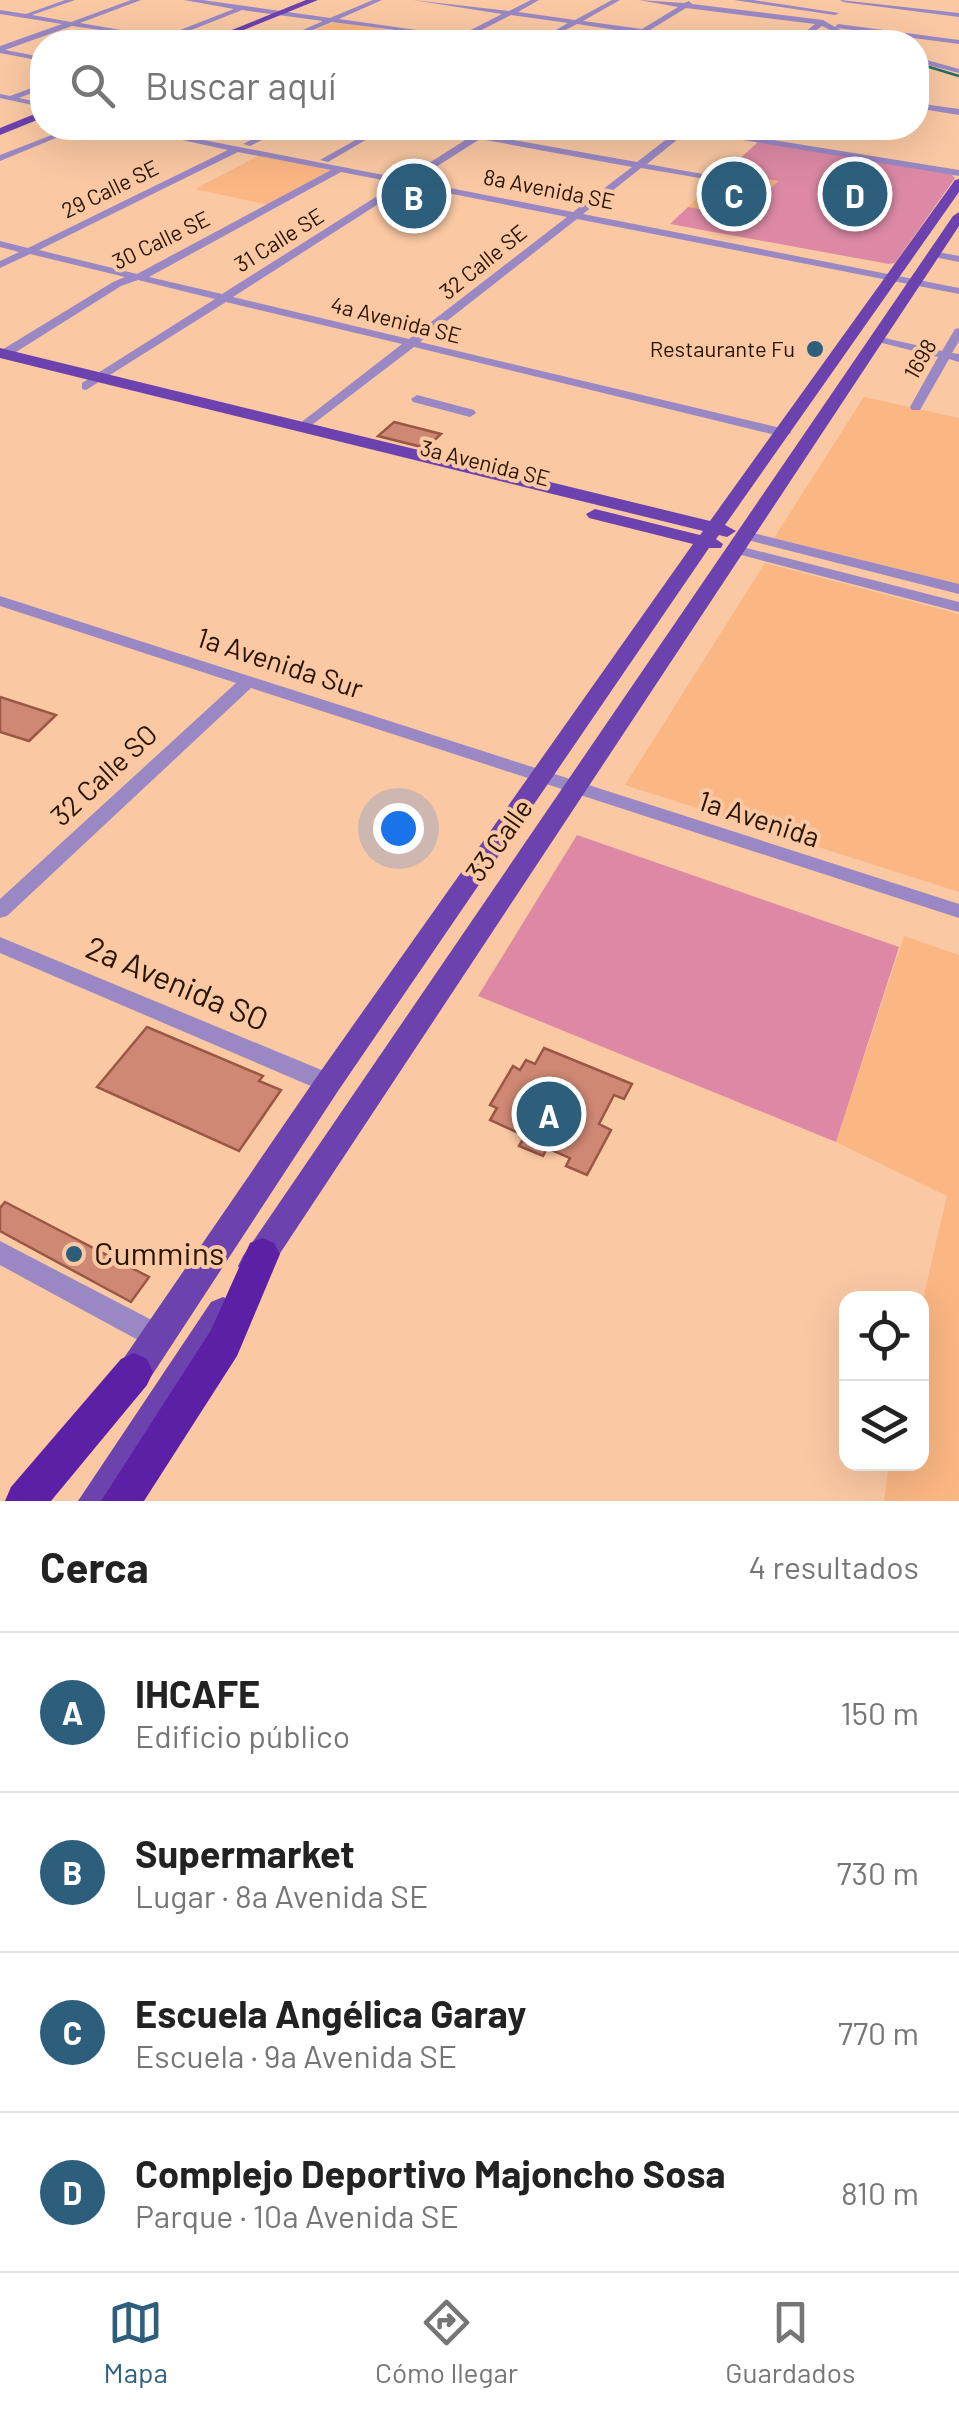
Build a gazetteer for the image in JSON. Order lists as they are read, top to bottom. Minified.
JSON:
{"streets":{"main road":["3a Avenida SE","33 Calle"],"street":["29 Calle SE","8a Avenida SE","30 Calle SE","31 Calle SE","32 Calle SE","4a Avenida SE","1698","1a Avenida Sur","32 Calle SO","1a Avenida","2a Avenida SO"]},"crossings":[["29 Calle SE","8a Avenida SE"],["29 Calle SE","4a Avenida SE"],["8a Avenida SE","30 Calle SE"],["8a Avenida SE","31 Calle SE"],["8a Avenida SE","32 Calle SE"],["8a Avenida SE","33 Calle"],["30 Calle SE","4a Avenida SE"],["30 Calle SE","3a Avenida SE"],["31 Calle SE","4a Avenida SE"],["31 Calle SE","3a Avenida SE"],["32 Calle SE","4a Avenida SE"],["32 Calle SE","3a Avenida SE"],["4a Avenida SE","33 Calle"],["3a Avenida SE","33 Calle"],["1a Avenida Sur","32 Calle SO"],["1a Avenida Sur","1a Avenida"],["1a Avenida Sur","33 Calle"],["1a Avenida","33 Calle"],["33 Calle","2a Avenida SO"]],"places":["Restaurante Fu","Cummins"],"page":{"search":"Buscar aquí","pins":["C","D","B","A"],"heading":["Cerca","4 resultados"],"list":[{"mark":"A","name":"IHCAFE","note":"Edificio público","value":"150 m"},{"mark":"B","name":"Supermarket","note":"Lugar · 8a Avenida SE","value":"730 m"},{"mark":"C","name":"Escuela Angélica Garay","note":"Escuela · 9a Avenida SE","value":"770 m"},{"mark":"D","name":"Complejo Deportivo Majoncho Sosa","note":"Parque · 10a Avenida SE","value":"810 m"}],"nav":["Mapa","Cómo llegar","Guardados"]}}
